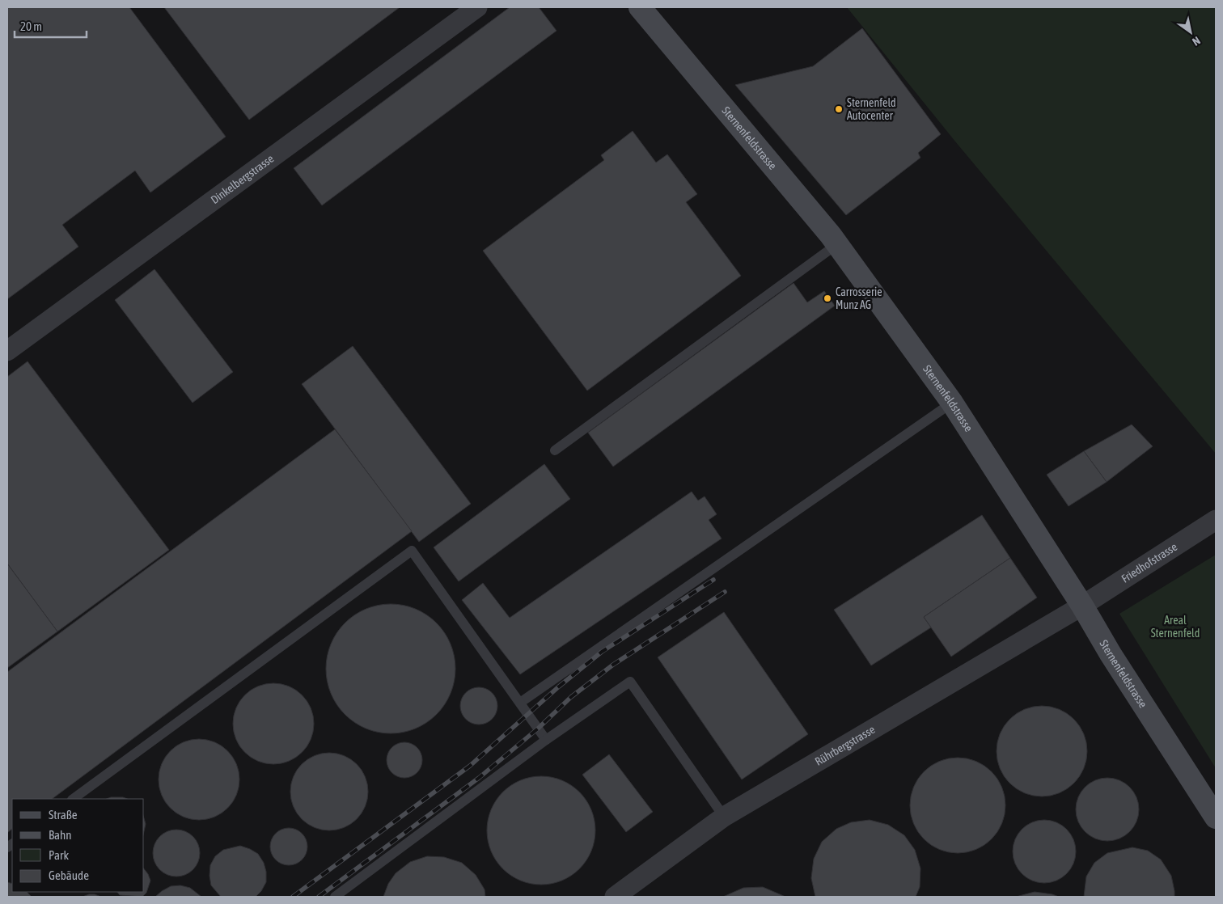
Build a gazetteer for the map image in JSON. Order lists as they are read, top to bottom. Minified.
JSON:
{"streets":{"street":["Sternenfeldstrasse","Dinkelbergstrasse","Friedhofstrasse","Rührbergstrasse"]},"crossings":[["Sternenfeldstrasse","Friedhofstrasse"],["Sternenfeldstrasse","Rührbergstrasse"],["Friedhofstrasse","Rührbergstrasse"]],"parks":["Areal Sternenfeld"],"places":["Sternenfeld Autocenter","Carrosserie Munz AG"],"legend":["Straße","Bahn","Park","Gebäude"],"scale_bar":"20 m","north":"bottom right"}
